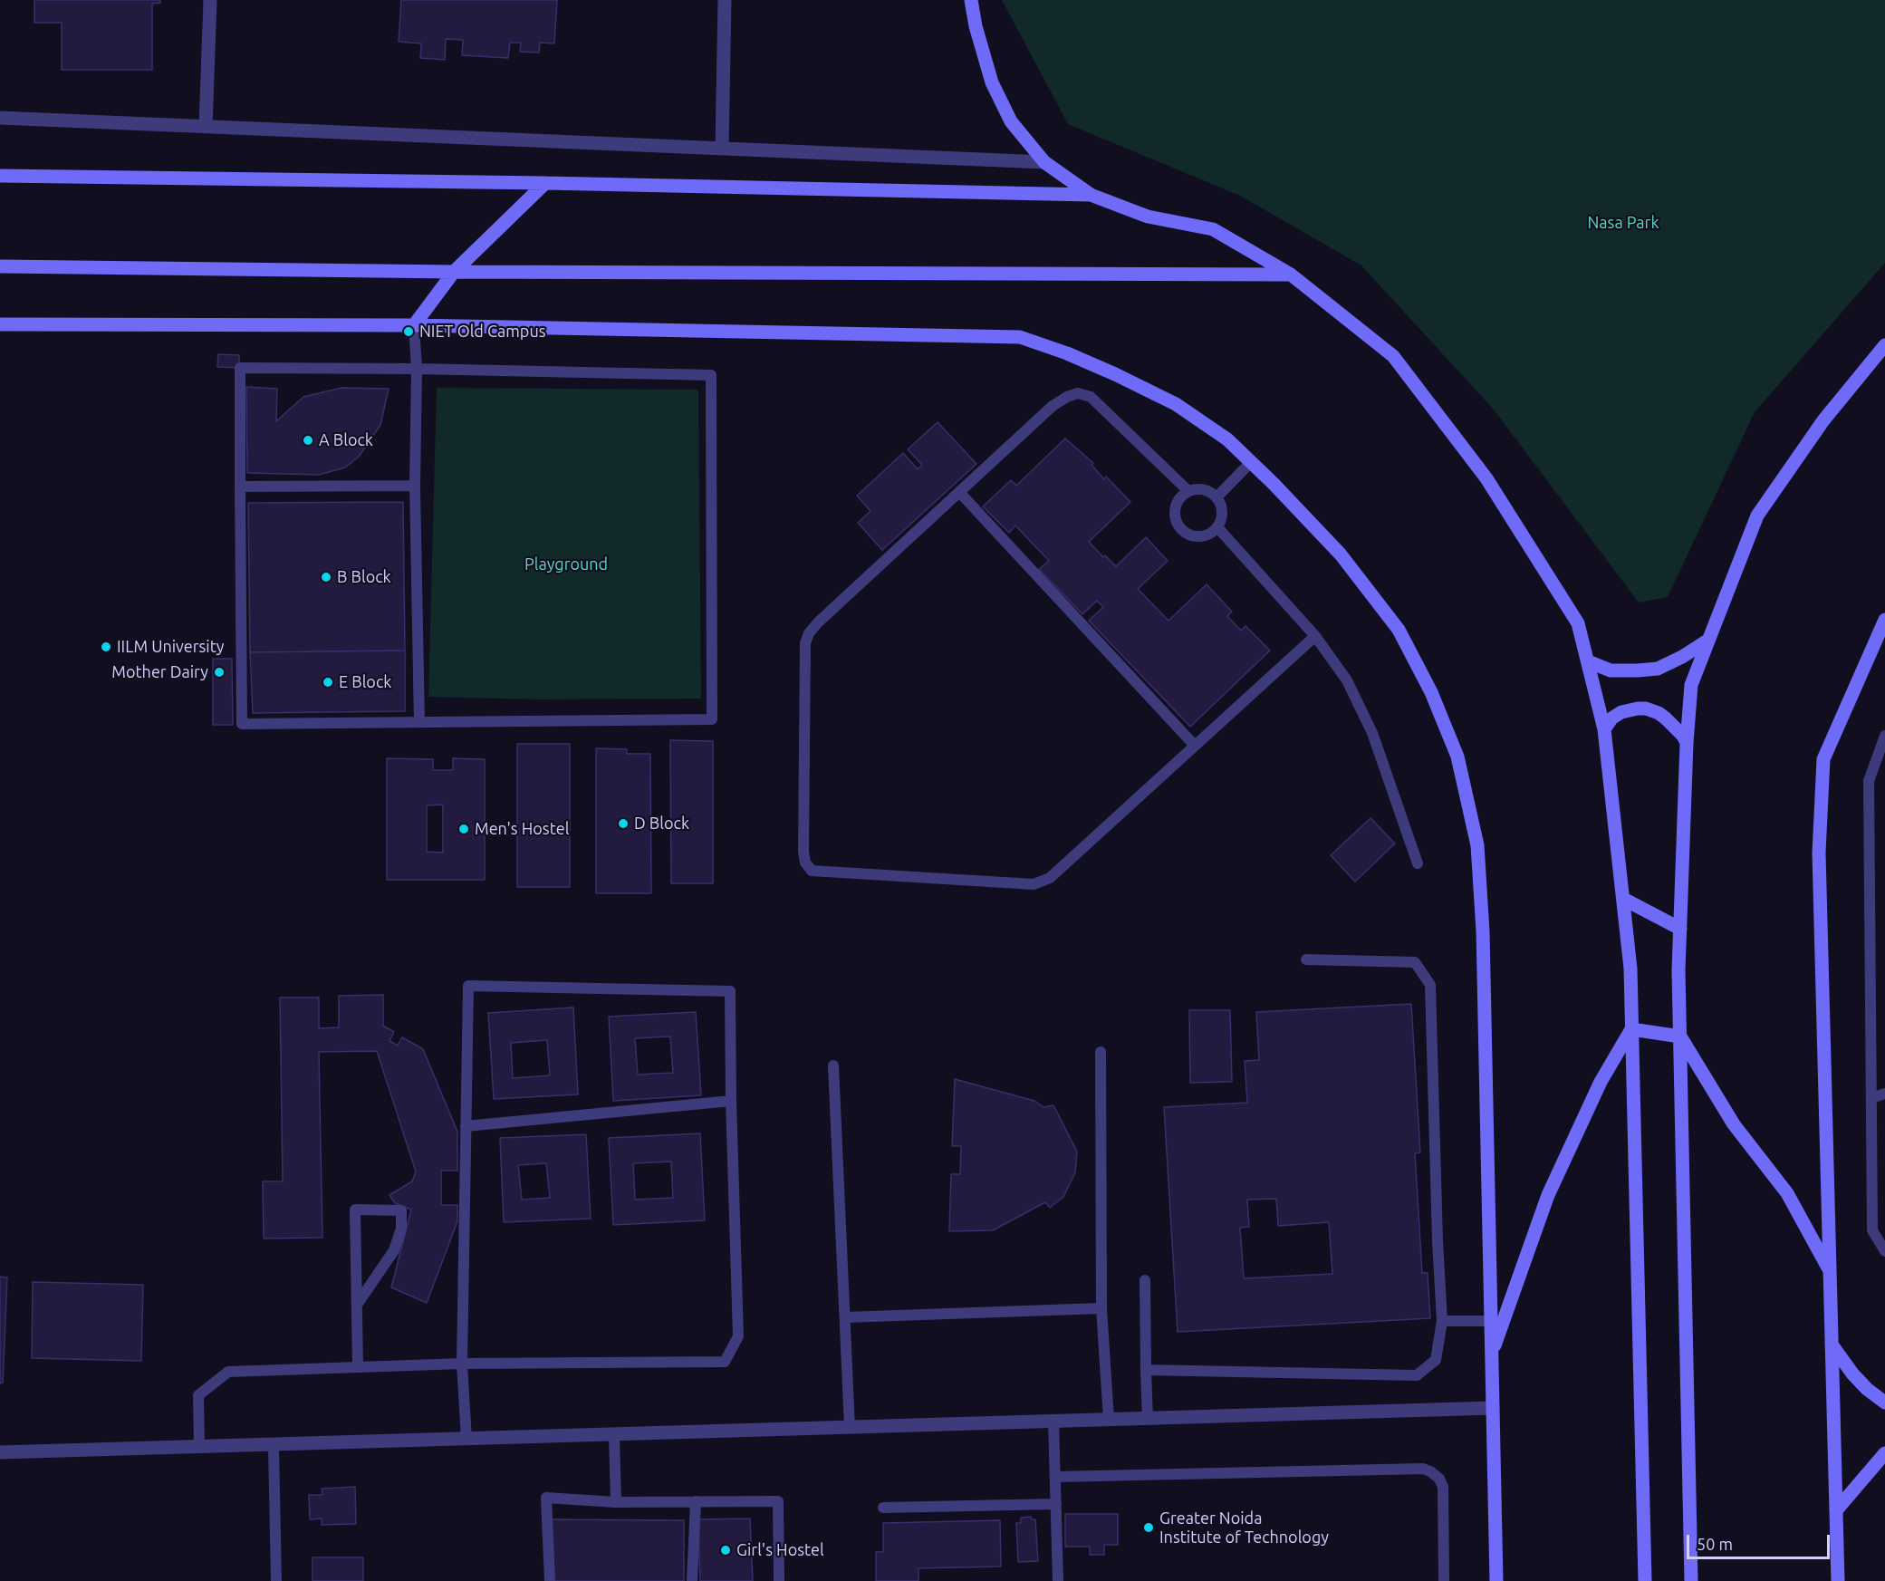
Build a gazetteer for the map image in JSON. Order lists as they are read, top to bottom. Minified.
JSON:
{"parks":["Nasa Park","Playground"],"places":["NIET Old Campus","A Block","B Block","IILM University","Mother Dairy","E Block","D Block","Men's Hostel","Greater Noida Institute of Technology","Girl's Hostel"],"scale_bar":"50 m"}
